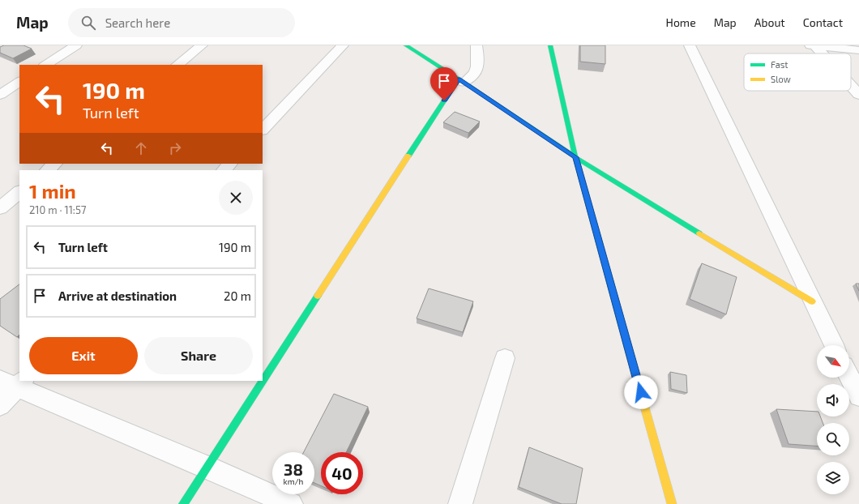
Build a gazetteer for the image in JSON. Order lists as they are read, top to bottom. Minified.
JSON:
{"legend":["Fast","Slow"],"north":"bottom right","page":{"header":"Map","search":"Search here","nav":["Home","Map","About","Contact"],"turn":["190 m","Turn left"],"heading":["1 min","210 m · 11:57"],"list":[{"name":"Turn left","value":"190 m"},{"name":"Arrive at destination","value":"20 m"}],"buttons":["Exit","Share"],"speed":"38 km/h","limit":"40"}}
